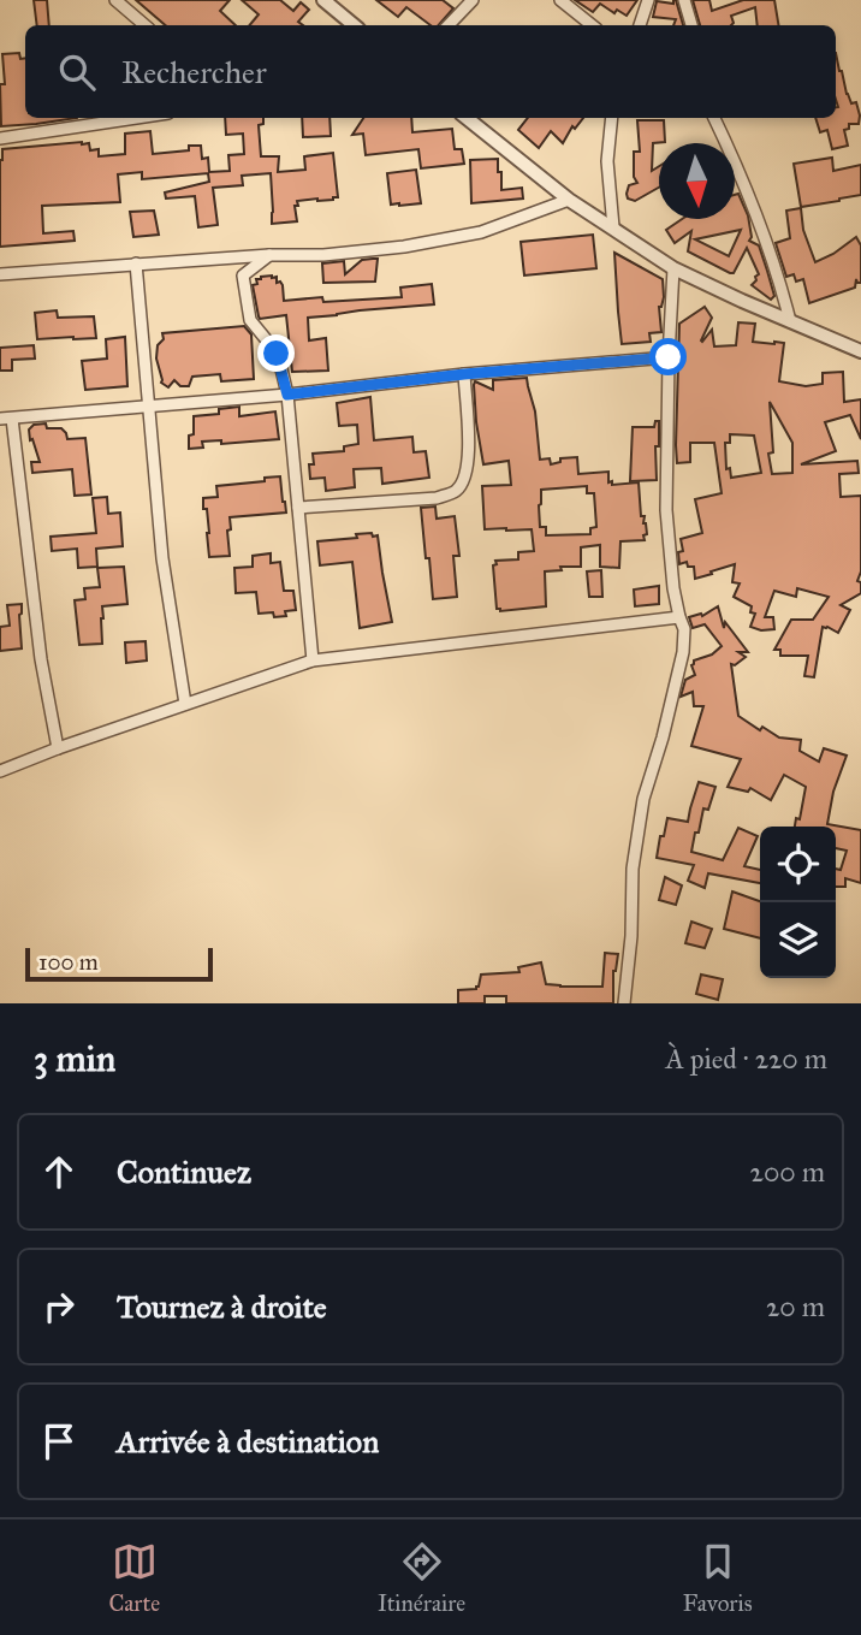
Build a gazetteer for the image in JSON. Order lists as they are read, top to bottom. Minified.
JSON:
{"scale_bar":"100 m","north":"bottom","page":{"search":"Rechercher","scale":"100 m","heading":["3 min","À pied · 220 m"],"list":[["Continuez","200 m"],["Tournez à droite","20 m"],"Arrivée à destination"],"nav":["Carte","Itinéraire","Favoris"]}}
